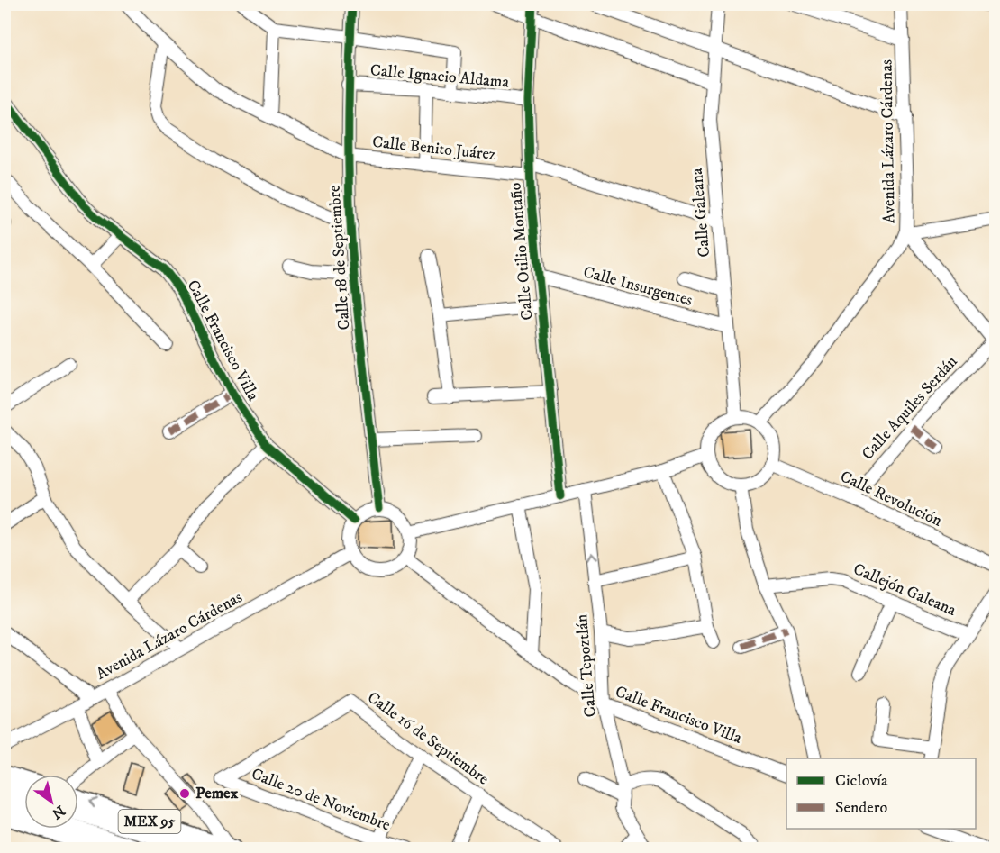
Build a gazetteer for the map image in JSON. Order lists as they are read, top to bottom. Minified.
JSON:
{"streets":{"highway":["MEX 95"],"street":["Calle Ignacio Aldama","Avenida Lázaro Cárdenas","Calle Benito Juárez","Calle Galeana","Calle Otilio Montaño","Calle 18 de Septiembre","Calle Insurgentes","Calle Francisco Villa","Calle Aquiles Serdán","Calle Revolución","Callejón Galeana","Calle Tepoztlán","Calle 16 de Septiembre","Calle 20 de Noviembre"]},"crossings":[["Calle Ignacio Aldama","Calle Otilio Montaño"],["Calle Ignacio Aldama","Calle 18 de Septiembre"],["Avenida Lázaro Cárdenas","Calle Galeana"],["Avenida Lázaro Cárdenas","Calle 18 de Septiembre"],["Avenida Lázaro Cárdenas","Calle Francisco Villa"],["Avenida Lázaro Cárdenas","Calle Revolución"],["Calle Benito Juárez","Calle Galeana"],["Calle Benito Juárez","Calle Otilio Montaño"],["Calle Benito Juárez","Calle 18 de Septiembre"],["Calle Galeana","Calle Insurgentes"],["Calle Galeana","Calle Revolución"],["Calle Otilio Montaño","Calle Insurgentes"],["Calle 18 de Septiembre","Calle Francisco Villa"],["Calle Francisco Villa","Calle Tepoztlán"],["Calle Aquiles Serdán","Calle Revolución"],["Calle 16 de Septiembre","Calle 20 de Noviembre"]],"places":["Pemex"],"legend":["Ciclovía","Sendero"],"north":"bottom right"}
